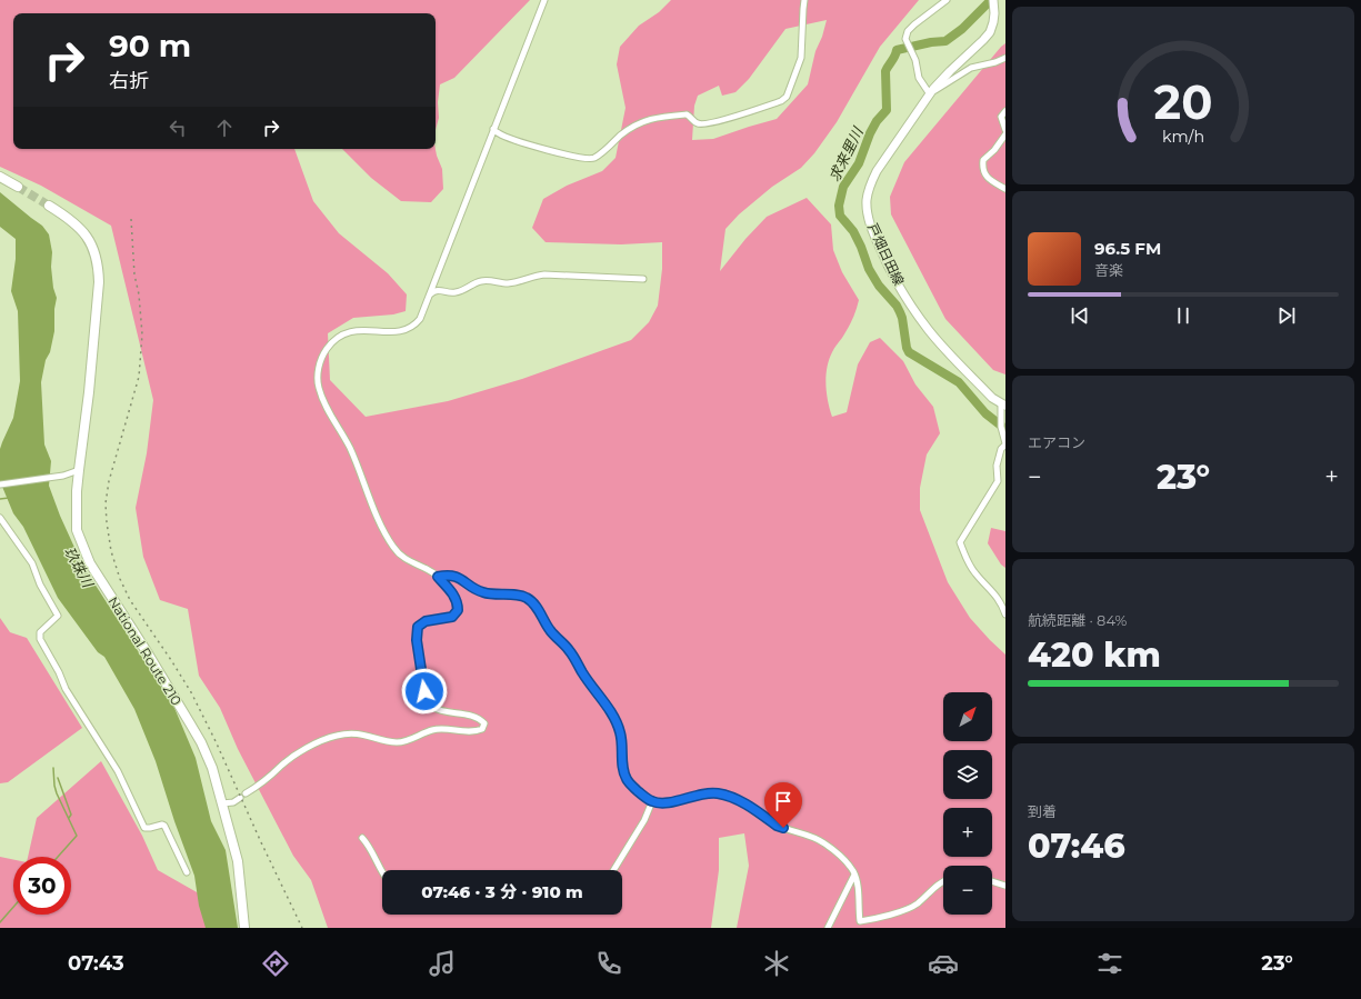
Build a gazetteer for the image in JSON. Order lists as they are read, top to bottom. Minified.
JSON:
{"streets":{"highway":["National Route 210"],"main road":["戸畑日田線"]},"water":["求来里川","玖珠川"],"north":"top right","page":{"turn":["90 m","右折"],"song":["96.5 FM","音楽"],"tile":["エアコン",["航続距離 · 84%","420 km"],["到着","07:46"]],"heat":["−","23°","+"],"map_buttons":["+","−"],"limit":"30","trip":"07:46 · 3 分 · 910 m","tabs":["07:43","23°"],"gauge":["20","km/h"]}}
